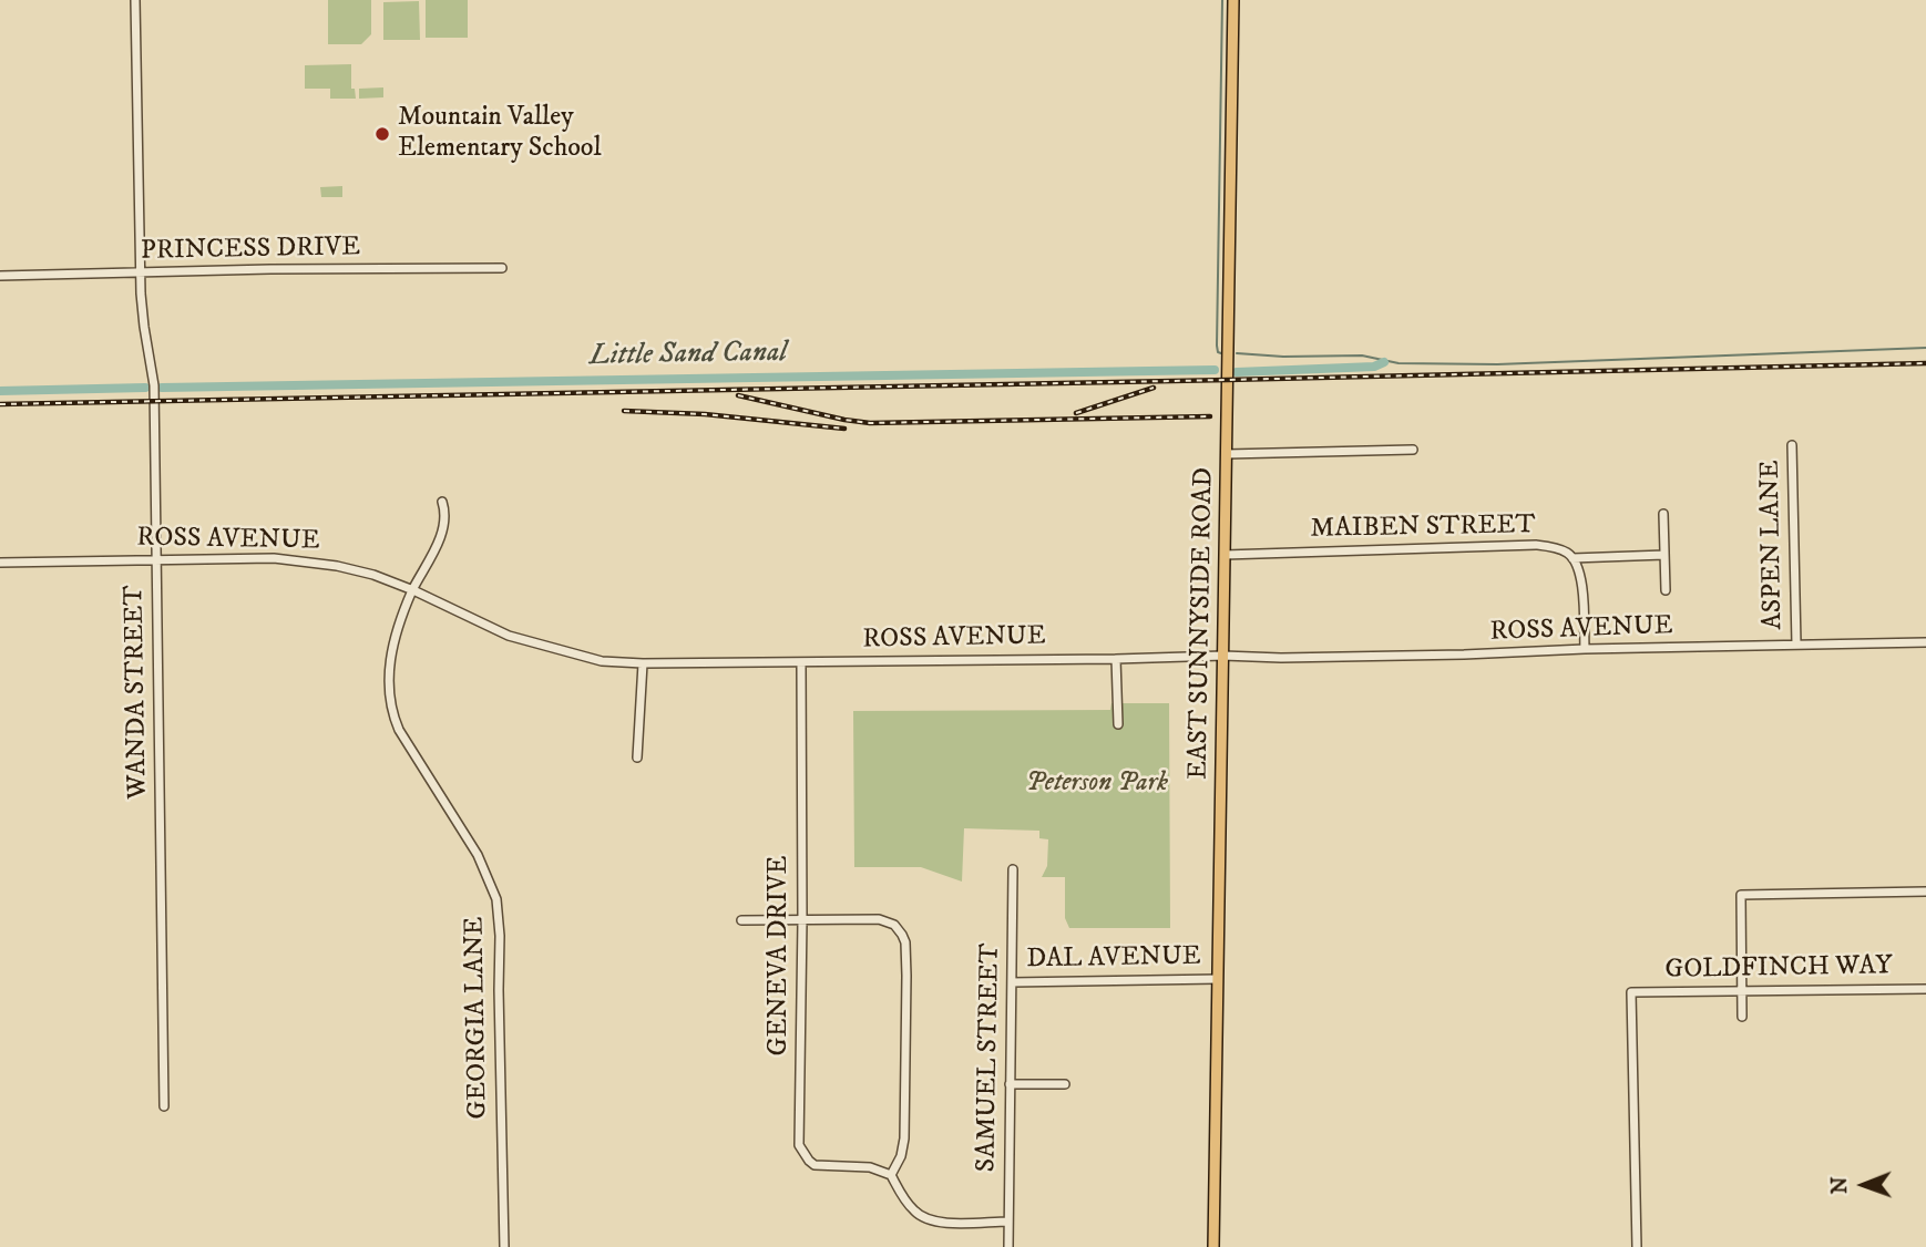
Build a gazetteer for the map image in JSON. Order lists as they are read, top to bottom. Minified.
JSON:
{"streets":{"main road":["EAST SUNNYSIDE ROAD"],"street":["PRINCESS DRIVE","MAIBEN STREET","ROSS AVENUE","ASPEN LANE","WANDA STREET","GENEVA DRIVE","DAL AVENUE","GOLDFINCH WAY","GEORGIA LANE","SAMUEL STREET"]},"crossings":[["PRINCESS DRIVE","WANDA STREET"],["MAIBEN STREET","ROSS AVENUE"],["MAIBEN STREET","EAST SUNNYSIDE ROAD"],["ROSS AVENUE","ASPEN LANE"],["ROSS AVENUE","EAST SUNNYSIDE ROAD"],["ROSS AVENUE","WANDA STREET"],["ROSS AVENUE","GENEVA DRIVE"],["ROSS AVENUE","GEORGIA LANE"],["EAST SUNNYSIDE ROAD","DAL AVENUE"],["DAL AVENUE","SAMUEL STREET"]],"water":["Little Sand Canal"],"parks":["Peterson Park"],"places":["Mountain Valley Elementary School"],"north":"left"}
